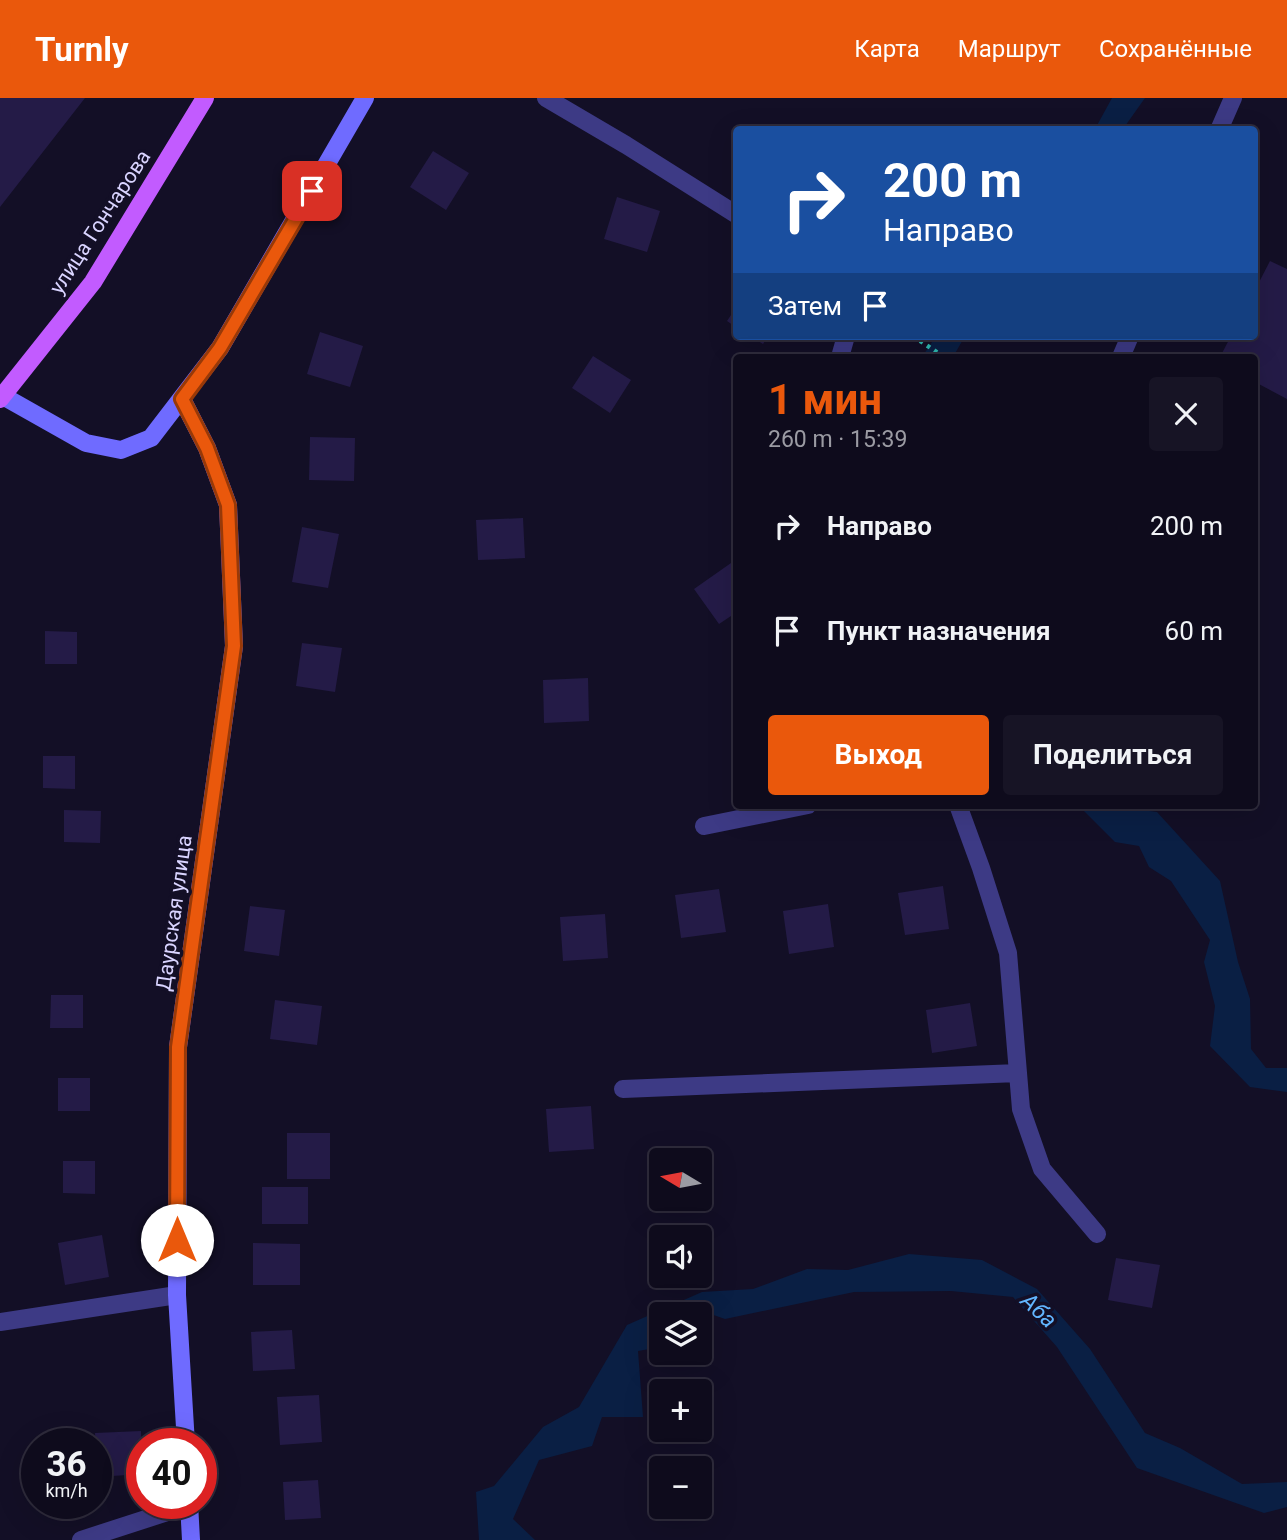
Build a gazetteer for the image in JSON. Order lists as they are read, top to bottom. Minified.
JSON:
{"streets":{"main road":["улица Гончарова"],"street":["Даурская улица"]},"water":["Аба"],"north":"left","page":{"header":"Turnly","nav":["Карта","Маршрут","Сохранённые"],"turn":["200 m","Направо"],"then":"Затем","heading":["1 мин","260 m · 15:39"],"list":[{"name":"Направо","value":"200 m"},{"name":"Пункт назначения","value":"60 m"}],"buttons":["Выход","Поделиться"],"map_buttons":["+","−"],"speed":"36 km/h","limit":"40"}}
